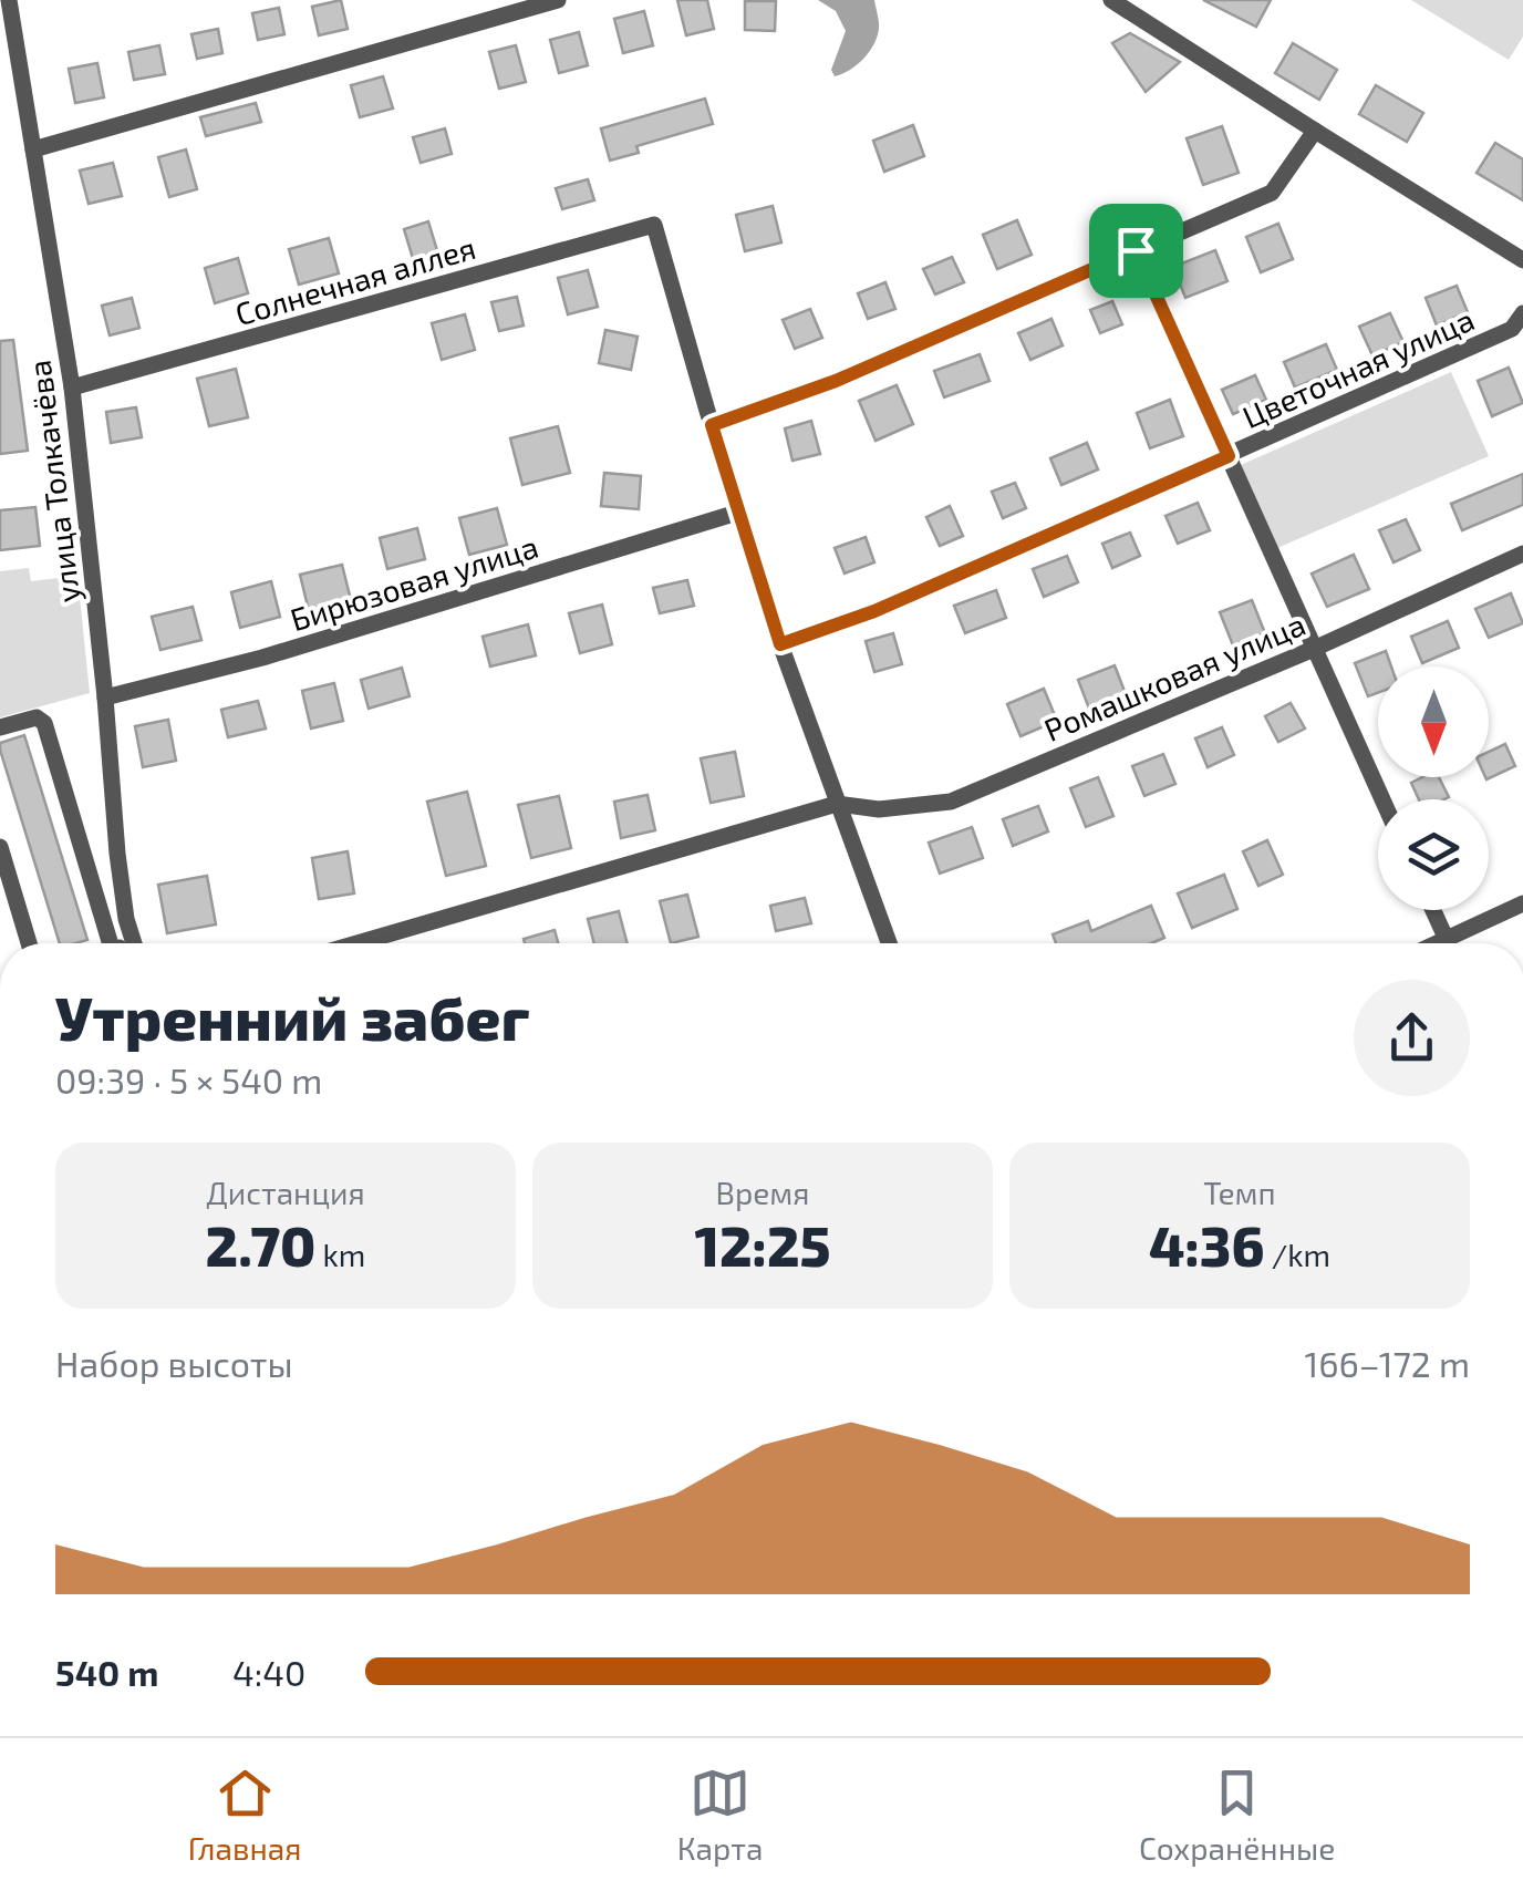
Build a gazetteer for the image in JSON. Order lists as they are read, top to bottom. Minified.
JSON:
{"streets":{"street":["Солнечная аллея","Цветочная улица","улица Толкачёва","Бирюзовая улица","Ромашковая улица"]},"crossings":[["Солнечная аллея","улица Толкачёва"],["улица Толкачёва","Бирюзовая улица"]],"north":"bottom","page":{"heading":["Утренний забег","09:39 · 5 × 540 m"],"stats":[["Дистанция","2.70 km"],["Время","12:25"],["Темп","4:36 /km"]],"chart":["Набор высоты","166–172 m"],"list":[{"name":"540 m","note":"4:40"}],"tabs":["Главная","Карта","Сохранённые"]}}
